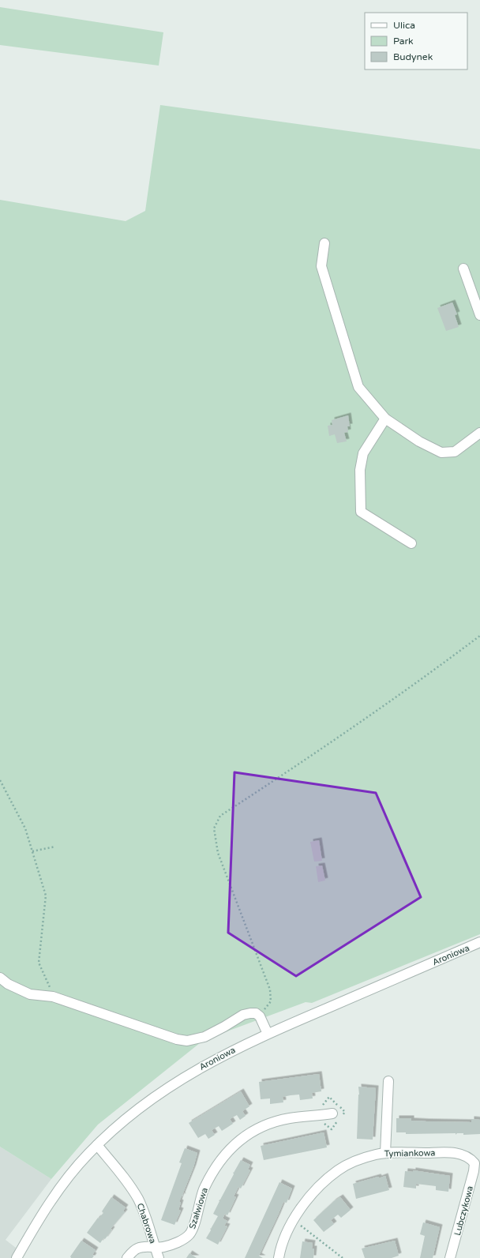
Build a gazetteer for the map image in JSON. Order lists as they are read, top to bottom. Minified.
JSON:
{"streets":{"street":["Aroniowa","Tymiankowa","Szałwiowa","Lubczykowa","Chabrowa"]},"crossings":[["Aroniowa","Chabrowa"],["Tymiankowa","Lubczykowa"],["Szałwiowa","Chabrowa"]],"legend":["Ulica","Park","Budynek"]}
